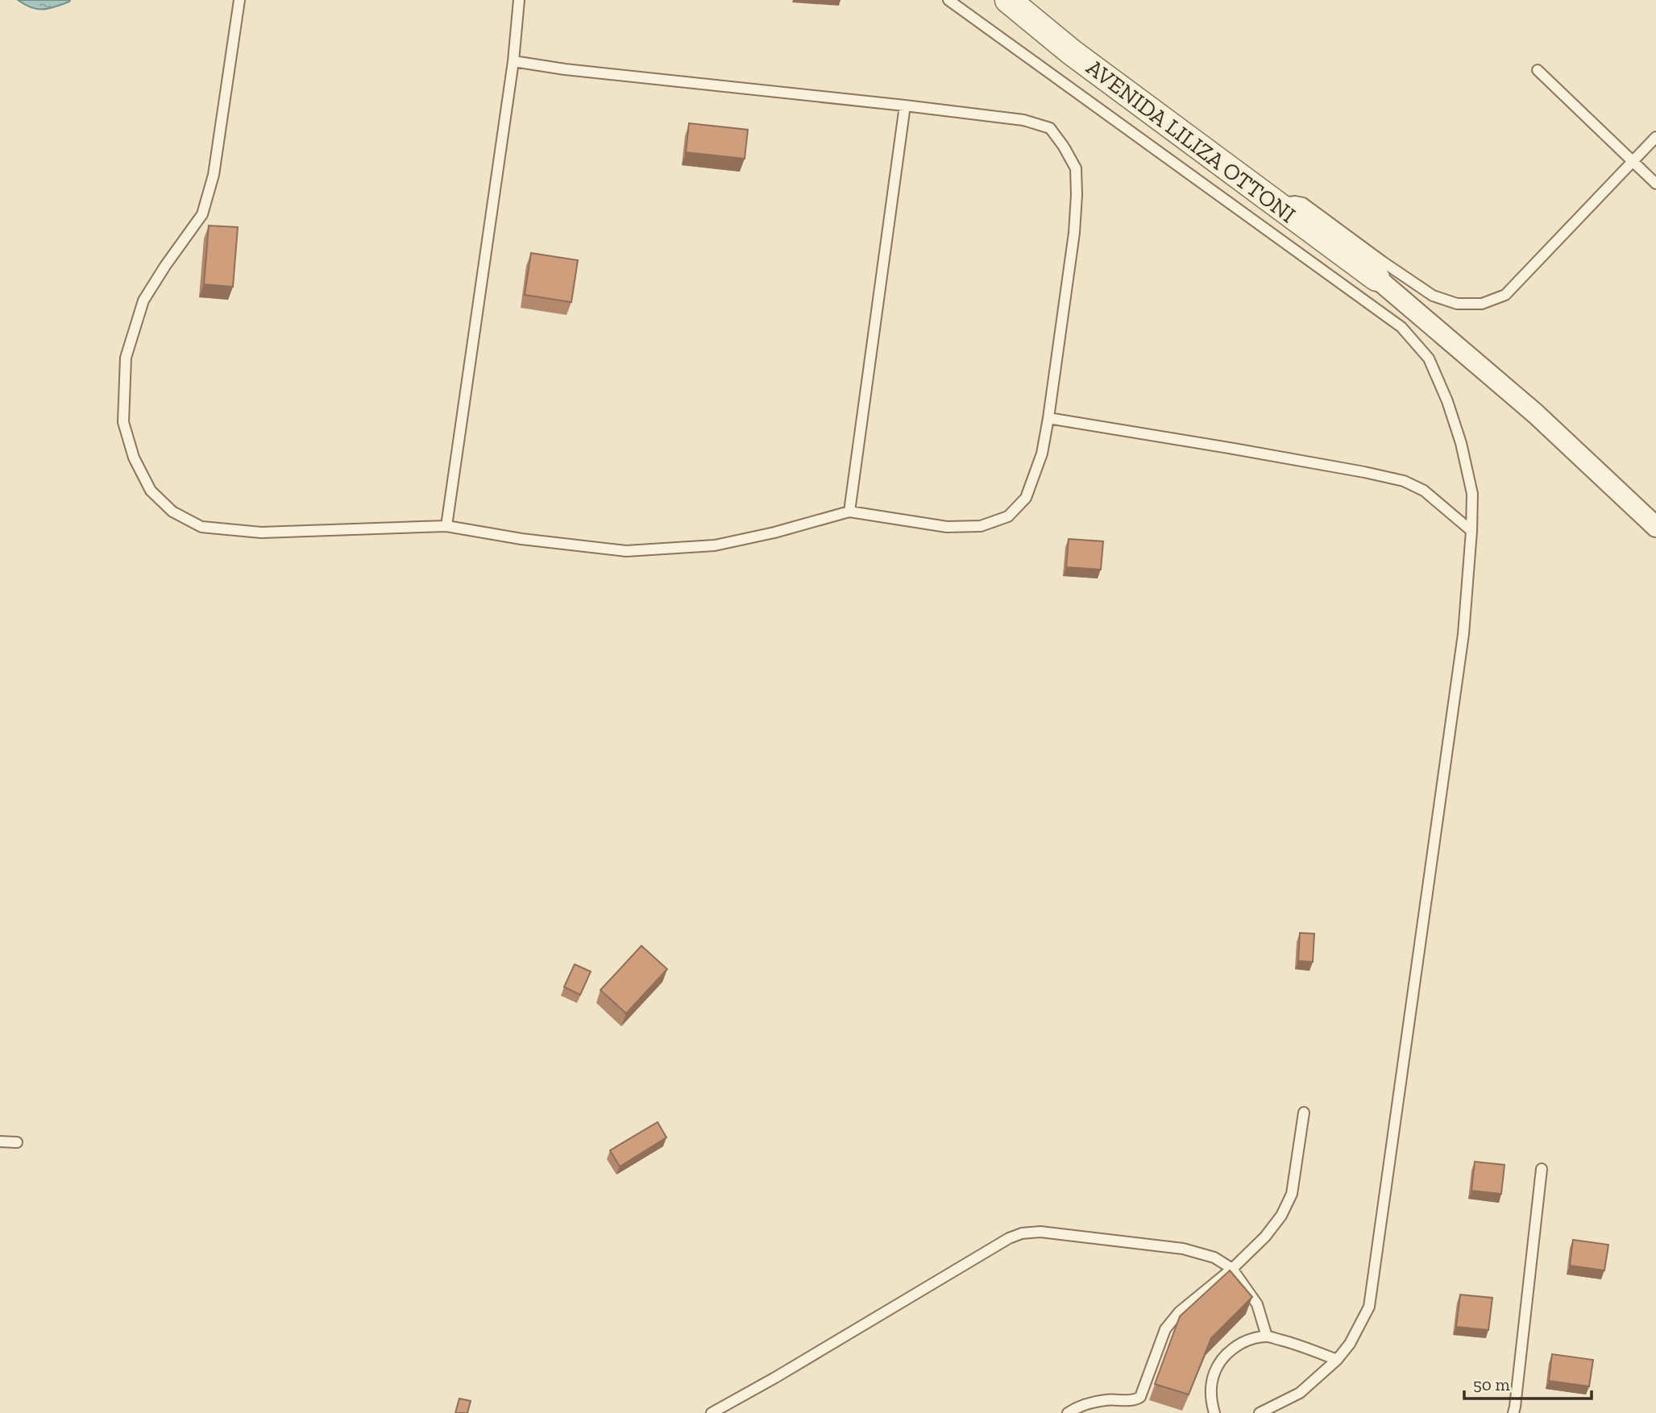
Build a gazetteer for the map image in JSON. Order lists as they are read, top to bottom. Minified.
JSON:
{"streets":{"street":["AVENIDA LILIZA OTTONI"]},"scale_bar":"50 m"}
